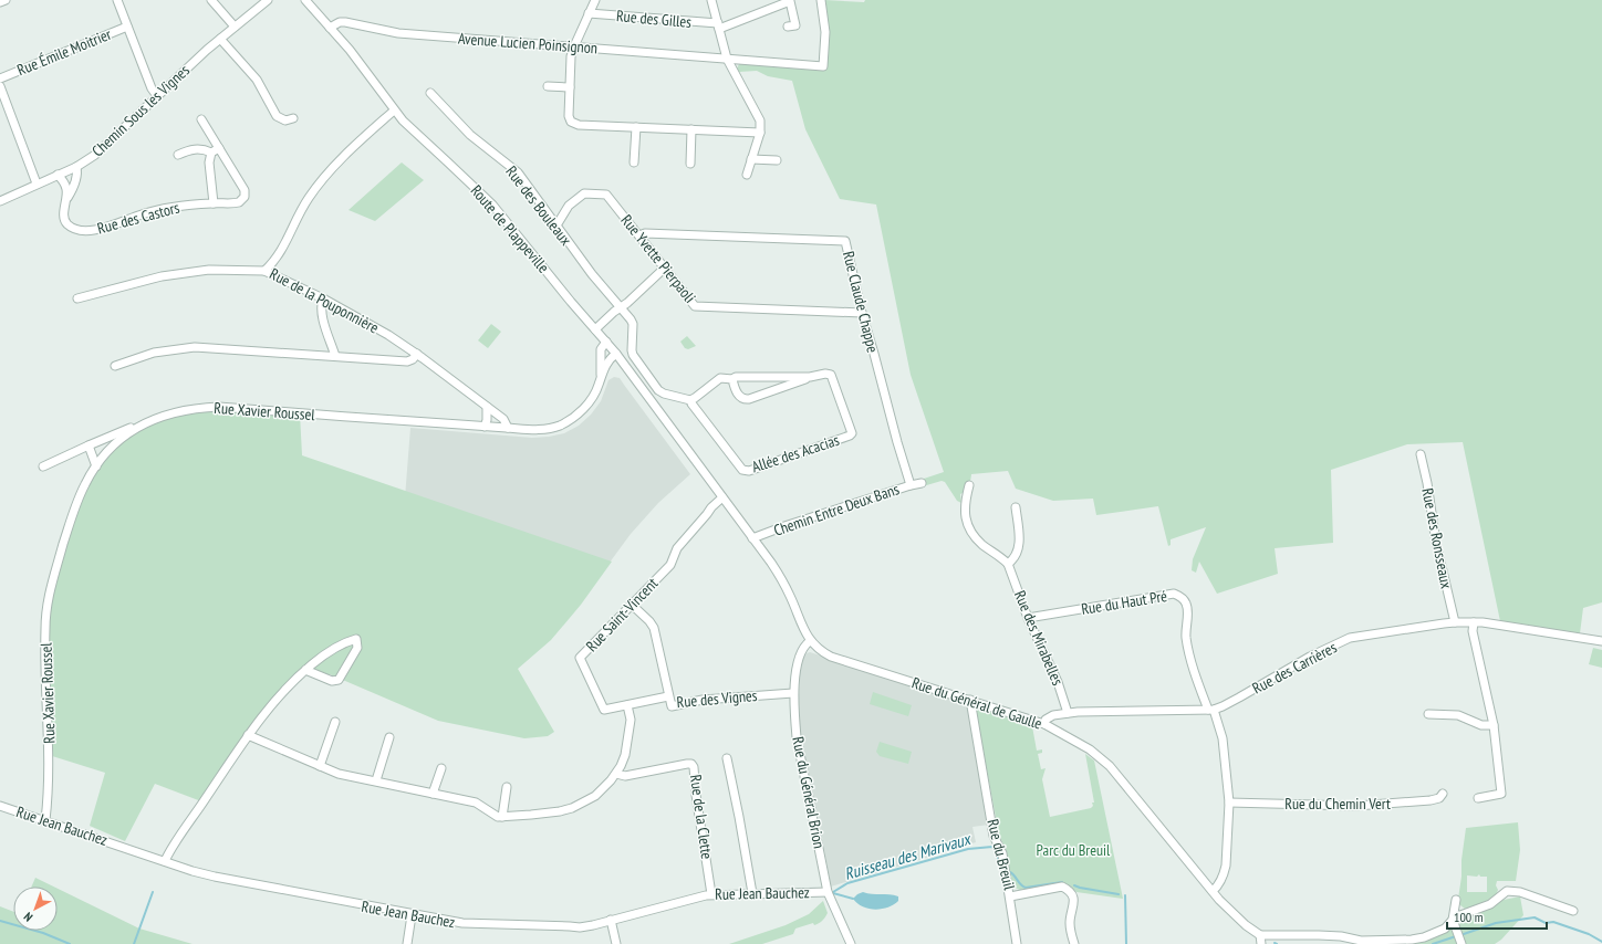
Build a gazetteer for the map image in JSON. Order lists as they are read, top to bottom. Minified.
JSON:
{"streets":{"street":["Rue des Gilles","Avenue Lucien Poinsignon","Rue Émile Moitrier","Chemin Sous les Vignes","Rue des Bouleaux","Rue des Castors","Route de Plappeville","Rue Yvette Pierpaoli","Rue de la Pouponnière","Rue Claude Chappe","Rue Xavier Roussel","Allée des Acacias","Chemin Entre Deux Bans","Rue des Ronsseaux","Rue du Haut Pré","Rue Saint-Vincent","Rue des Mirabelles","Rue des Carrières","Rue des Vignes","Rue du Général de Gaulle","Rue du Général Brion","Rue du Chemin Vert","Rue de la Clette","Rue Jean Bauchez","Rue du Breuil"]},"crossings":[["Avenue Lucien Poinsignon","Route de Plappeville"],["Chemin Sous les Vignes","Rue des Castors"],["Rue des Bouleaux","Rue Yvette Pierpaoli"],["Route de Plappeville","Rue de la Pouponnière"],["Route de Plappeville","Rue Xavier Roussel"],["Route de Plappeville","Rue du Général de Gaulle"],["Rue Yvette Pierpaoli","Rue Claude Chappe"],["Rue de la Pouponnière","Rue Xavier Roussel"],["Rue Claude Chappe","Chemin Entre Deux Bans"],["Rue Xavier Roussel","Rue Jean Bauchez"],["Chemin Entre Deux Bans","Rue du Général de Gaulle"],["Rue des Ronsseaux","Rue des Carrières"],["Rue du Haut Pré","Rue des Mirabelles"],["Rue du Haut Pré","Rue des Carrières"],["Rue du Haut Pré","Rue du Général de Gaulle"],["Rue du Haut Pré","Rue du Chemin Vert"],["Rue Saint-Vincent","Rue des Vignes"],["Rue Saint-Vincent","Rue du Général de Gaulle"],["Rue des Mirabelles","Rue des Carrières"],["Rue des Carrières","Rue du Général de Gaulle"],["Rue des Vignes","Rue du Général Brion"],["Rue du Général de Gaulle","Rue du Général Brion"],["Rue du Général de Gaulle","Rue du Breuil"],["Rue du Général Brion","Rue Jean Bauchez"],["Rue de la Clette","Rue Jean Bauchez"]],"water":["Ruisseau des Marivaux"],"parks":["Parc du Breuil"],"scale_bar":"100 m","north":"bottom left"}
